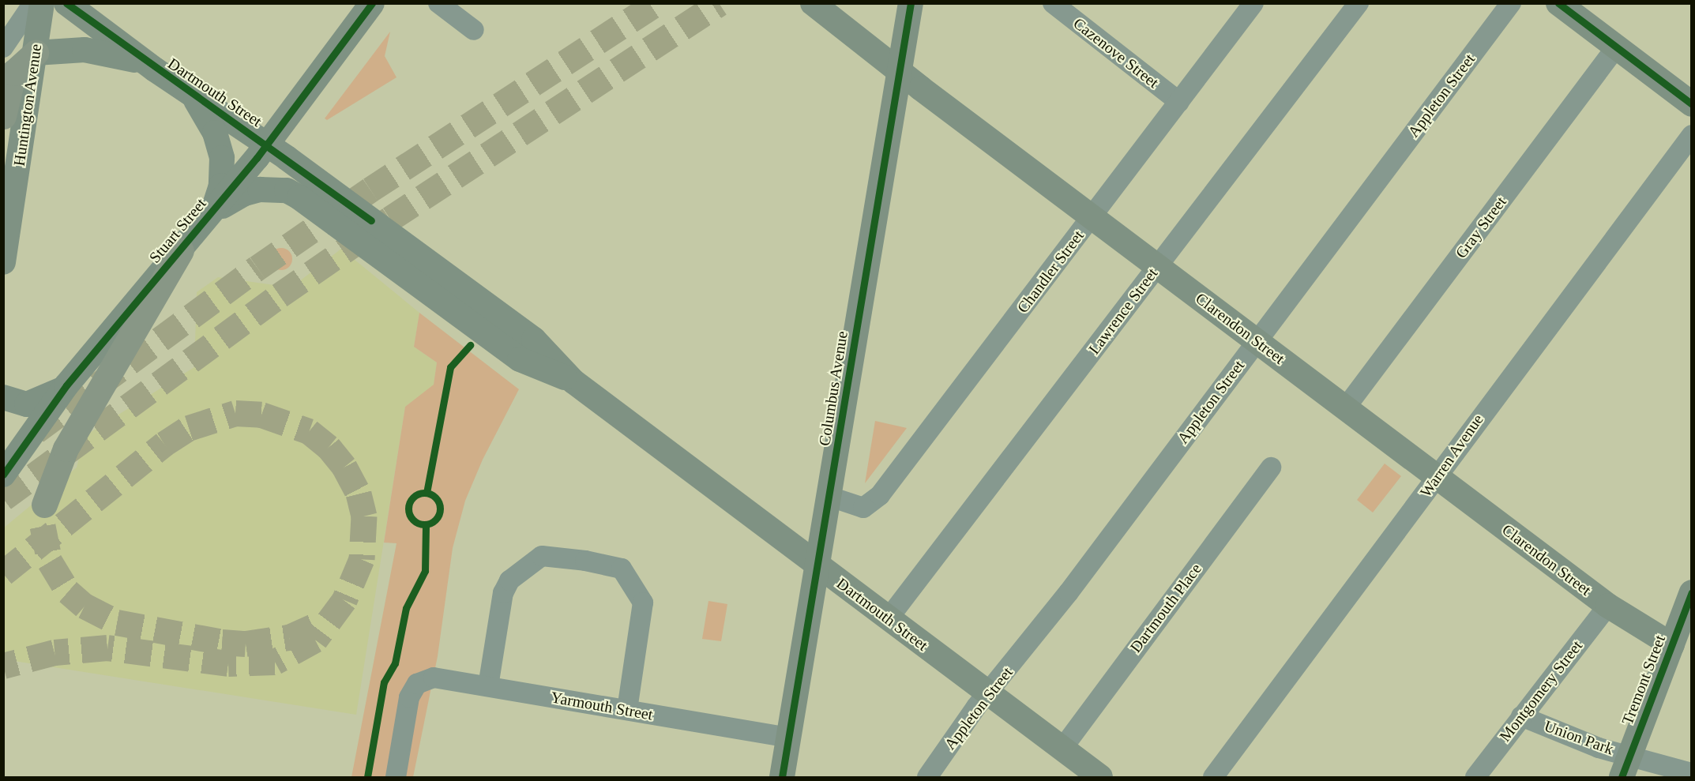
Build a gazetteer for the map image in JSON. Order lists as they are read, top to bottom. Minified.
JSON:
{"streets":{"main road":["Dartmouth Street","Huntington Avenue","Stuart Street","Clarendon Street","Columbus Avenue","Tremont Street"],"street":["Cazenove Street","Appleton Street","Gray Street","Chandler Street","Lawrence Street","Warren Avenue","Dartmouth Place","Montgomery Street","Yarmouth Street","Union Park"]},"crossings":[["Cazenove Street","Chandler Street"],["Dartmouth Street","Appleton Street"],["Dartmouth Street","Stuart Street"],["Dartmouth Street","Lawrence Street"],["Dartmouth Street","Columbus Avenue"],["Dartmouth Street","Dartmouth Place"],["Appleton Street","Clarendon Street"],["Gray Street","Clarendon Street"],["Chandler Street","Clarendon Street"],["Chandler Street","Columbus Avenue"],["Lawrence Street","Clarendon Street"],["Clarendon Street","Columbus Avenue"],["Clarendon Street","Warren Avenue"],["Clarendon Street","Tremont Street"],["Clarendon Street","Montgomery Street"],["Columbus Avenue","Yarmouth Street"],["Tremont Street","Union Park"],["Montgomery Street","Union Park"]]}
